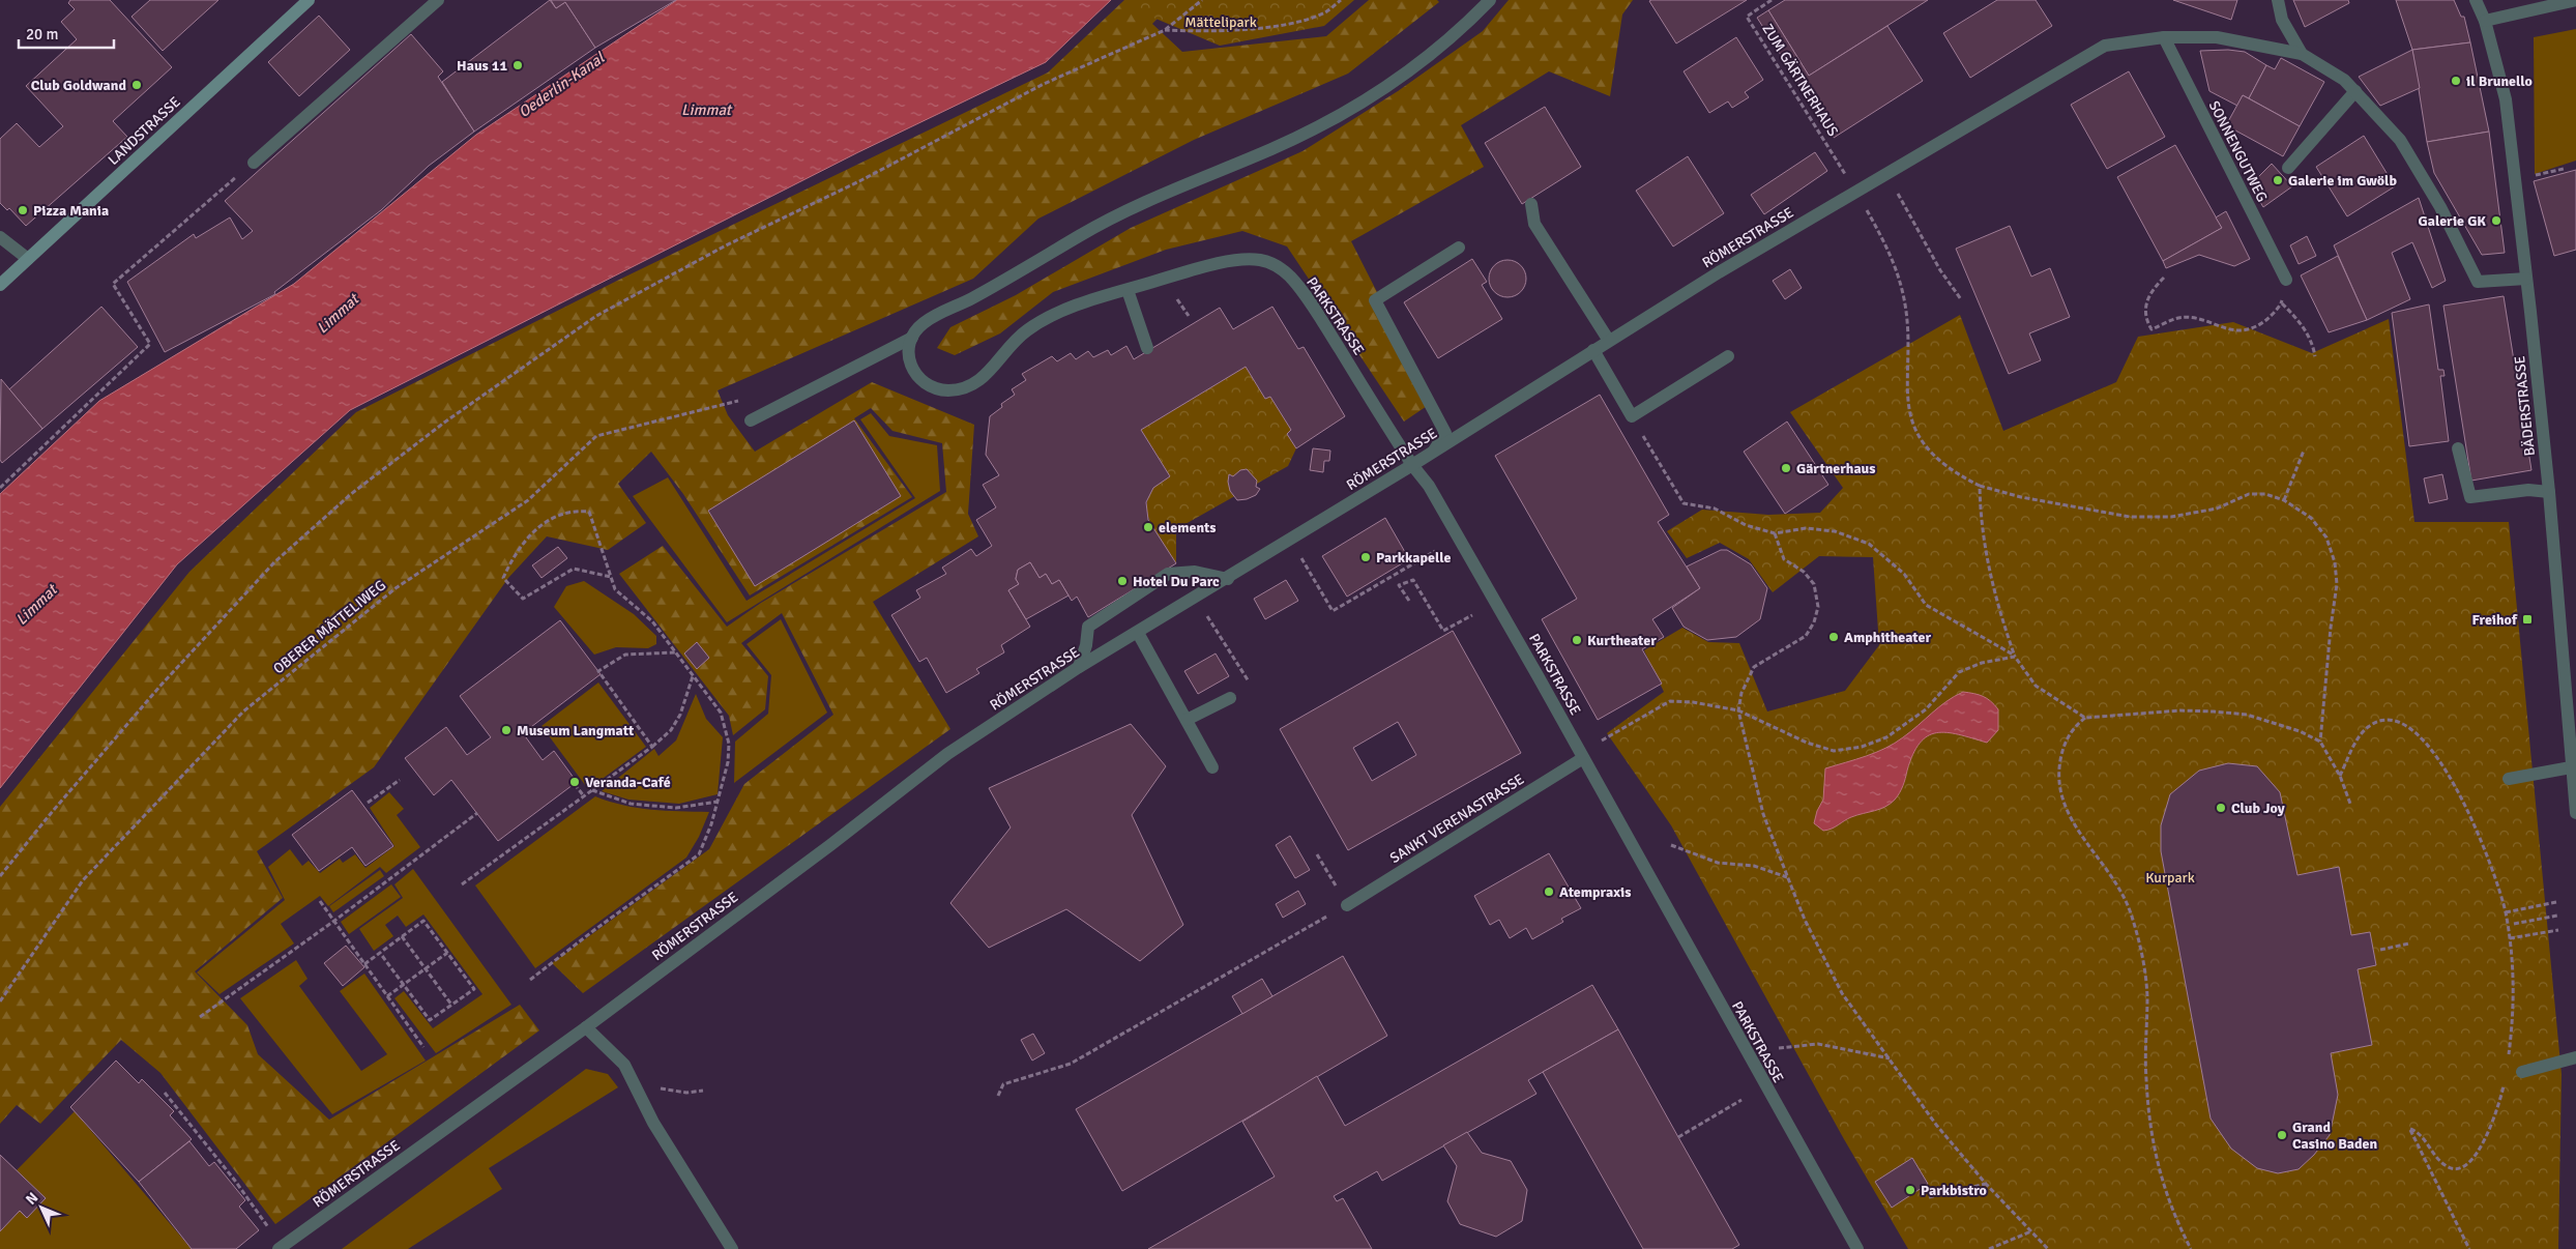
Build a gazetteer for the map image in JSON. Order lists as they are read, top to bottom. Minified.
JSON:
{"streets":{"main road":["LANDSTRASSE"],"street":["SONNENGUTWEG","RÖMERSTRASSE","PARKSTRASSE","BÄDERSTRASSE","SANKT VERENASTRASSE"],"path":["ZUM GÄRTNERHAUS","OBERER MÄTTELIWEG"]},"crossings":[["ZUM GÄRTNERHAUS","RÖMERSTRASSE"],["SONNENGUTWEG","RÖMERSTRASSE"],["RÖMERSTRASSE","PARKSTRASSE"],["RÖMERSTRASSE","BÄDERSTRASSE"],["PARKSTRASSE","SANKT VERENASTRASSE"]],"water":["Oederlin-Kanal","Limmat"],"parks":["Mättelipark","Kurpark"],"places":{"other":["Haus 11","il Brunello","Club Goldwand","Galerie im Gwölb","Pizza Mania","Galerie GK","Gärtnerhaus","elements","Parkkapelle","Hotel Du Parc","Amphitheater","Kurtheater","Museum Langmatt","Veranda-Café","Club Joy","Atempraxis","Grand Casino Baden","Parkbistro"],"transit":["Freihof"]},"scale_bar":"20 m","north":"top left"}
